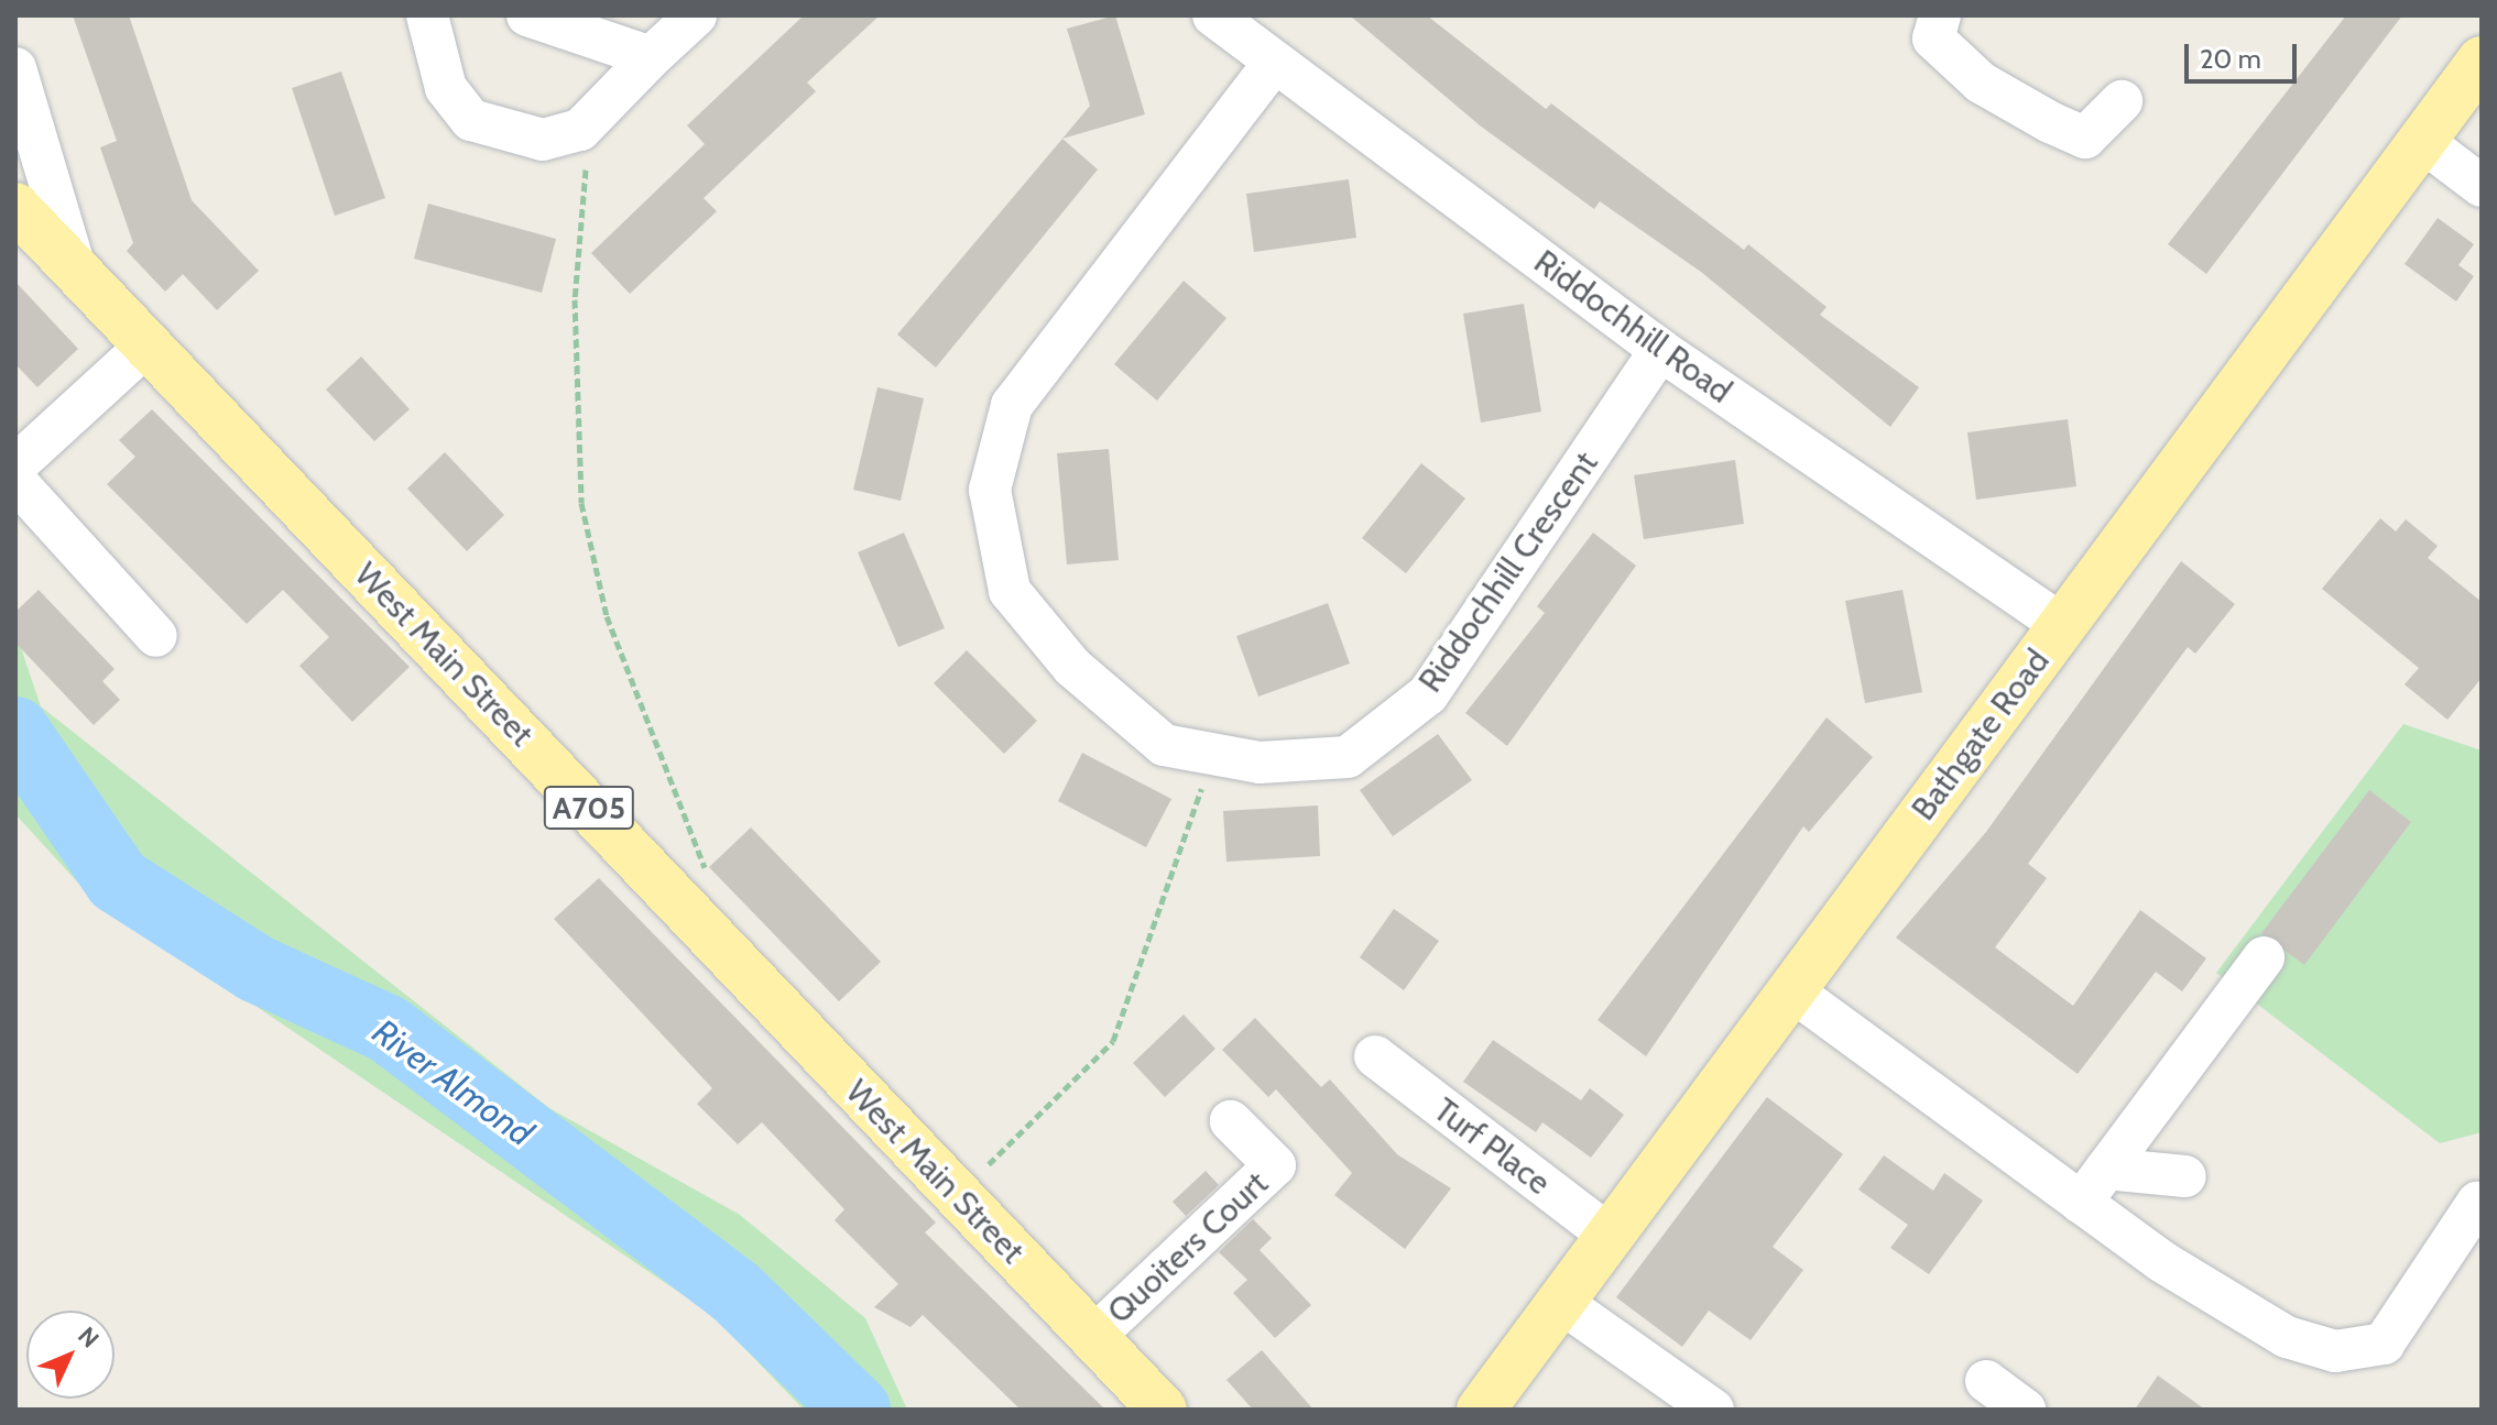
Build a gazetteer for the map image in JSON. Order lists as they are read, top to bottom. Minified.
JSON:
{"streets":{"main road":["West Main Street","Bathgate Road","A705"],"street":["Riddochhill Road","Riddochhill Crescent","Turf Place","Quoiters Court"]},"crossings":[["Riddochhill Road","Riddochhill Crescent"],["Riddochhill Road","Bathgate Road"],["West Main Street","Quoiters Court"],["Bathgate Road","Turf Place"]],"water":["River Almond"],"scale_bar":"20 m","north":"top right"}
